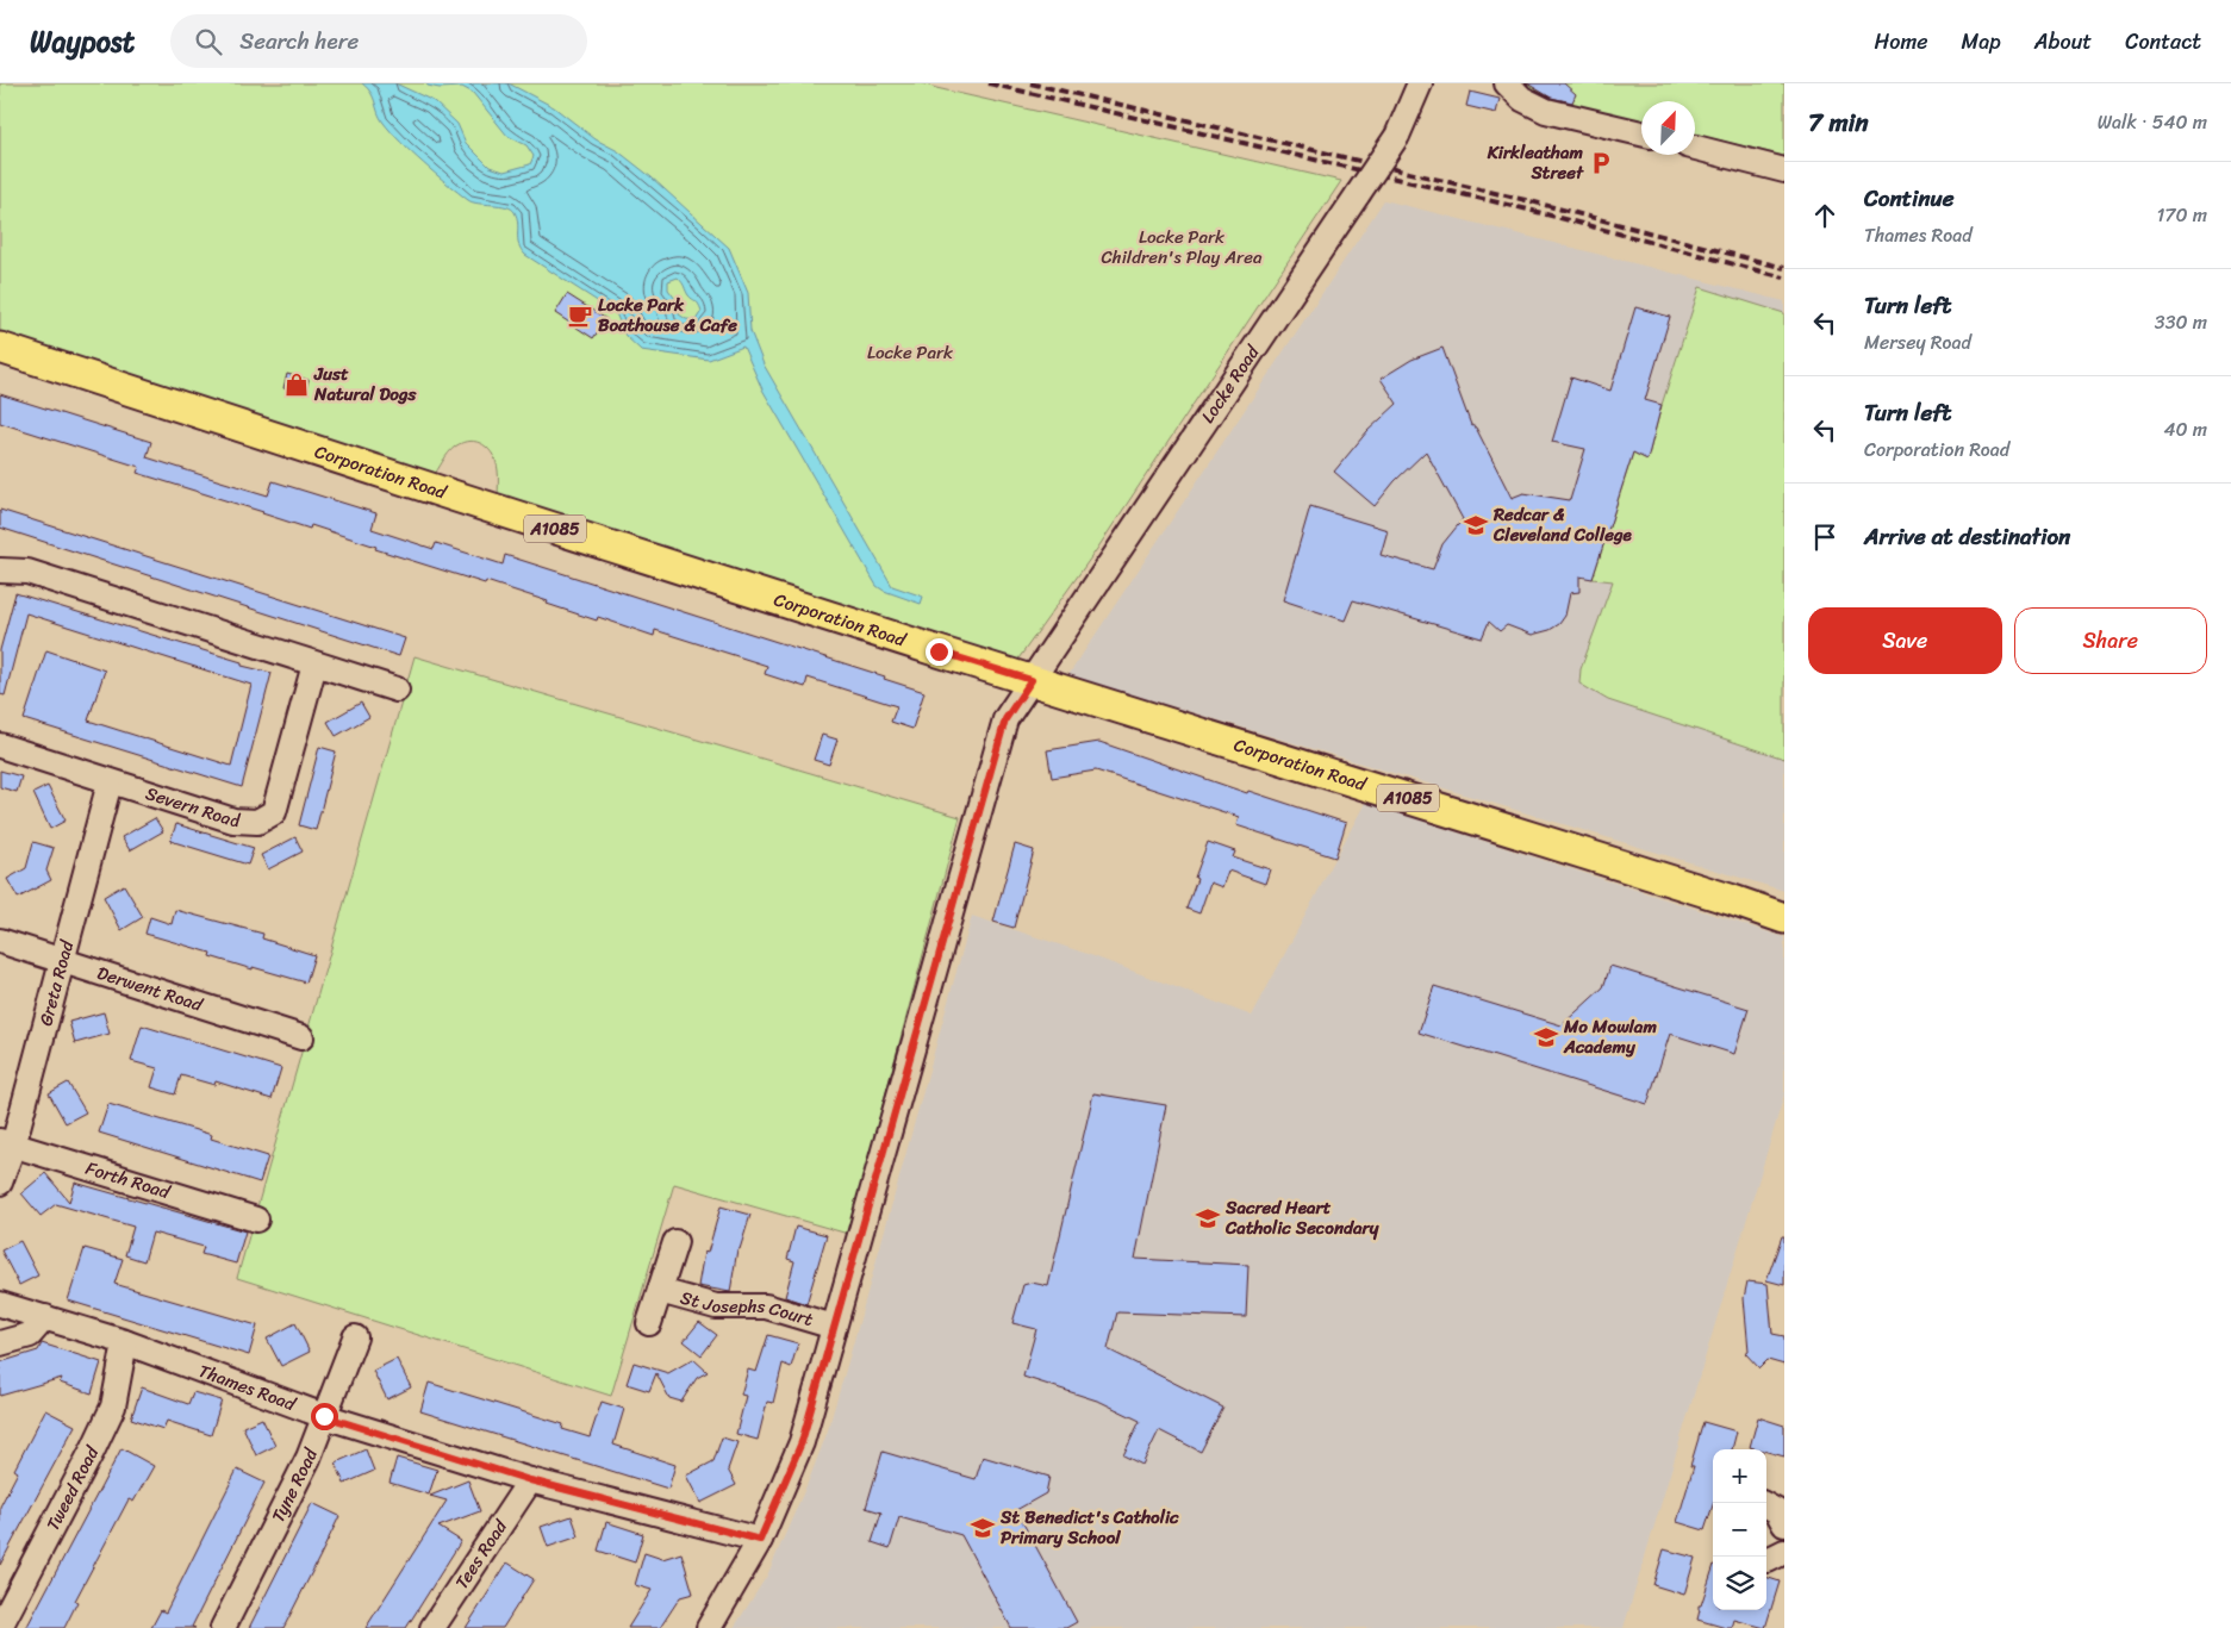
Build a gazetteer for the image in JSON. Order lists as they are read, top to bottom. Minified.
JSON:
{"streets":{"main road":["Corporation Road","A1085"],"street":["Locke Road","Severn Road","Greta Road","Derwent Road","Forth Road","St Josephs Court","Thames Road","Tyne Road","Tweed Road","Tees Road"]},"crossings":[["Locke Road","Corporation Road"],["Locke Road","St Josephs Court"],["Locke Road","Thames Road"],["Severn Road","Greta Road"],["Greta Road","Derwent Road"],["Greta Road","Forth Road"],["Thames Road","Tyne Road"],["Thames Road","Tweed Road"],["Thames Road","Tees Road"]],"parks":["Locke Park Children's Play Area","Locke Park"],"places":{"parking":["Kirkleatham Street"],"cafe":["Locke Park Boathouse & Cafe"],"shop":["Just Natural Dogs"],"school or university":["Redcar & Cleveland College","Mo Mowlam Academy","Sacred Heart Catholic Secondary","St Benedict's Catholic Primary School"]},"north":"top right","page":{"header":"Waypost","search":"Search here","nav":["Home","Map","About","Contact"],"heading":["7 min","Walk · 540 m"],"list":[["Continue","Thames Road","170 m"],["Turn left","Mersey Road","330 m"],["Turn left","Corporation Road","40 m"],"Arrive at destination"],"buttons":["Save","Share"],"map_buttons":["+","−"]}}
